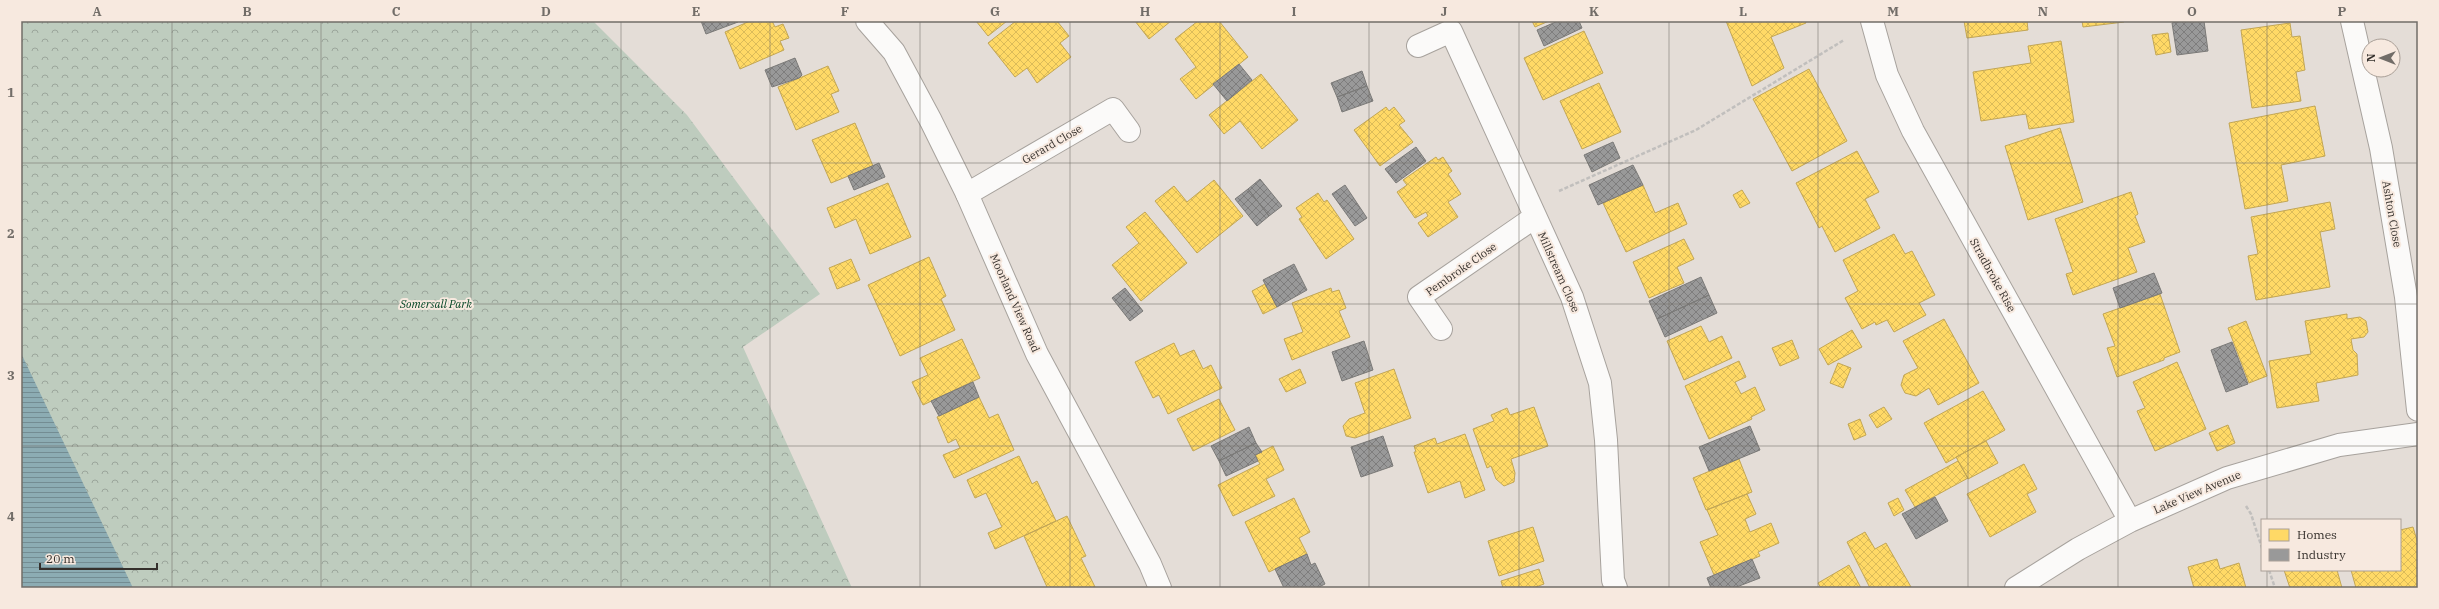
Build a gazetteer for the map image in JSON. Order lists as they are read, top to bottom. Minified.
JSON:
{"streets":{"street":["Gerard Close","Ashton Close","Pembroke Close","Millstream Close","Stradbroke Rise","Moorland View Road","Lake View Avenue"]},"crossings":[["Gerard Close","Moorland View Road"],["Pembroke Close","Millstream Close"],["Stradbroke Rise","Lake View Avenue"]],"parks":["Somersall Park"],"legend":["Homes","Industry"],"scale_bar":"20 m","north":"left","grid":{"columns":["A","B","C","D","E","F","G","H","I","J","K","L","M","N","O","P"],"rows":["1","2","3","4"]}}
